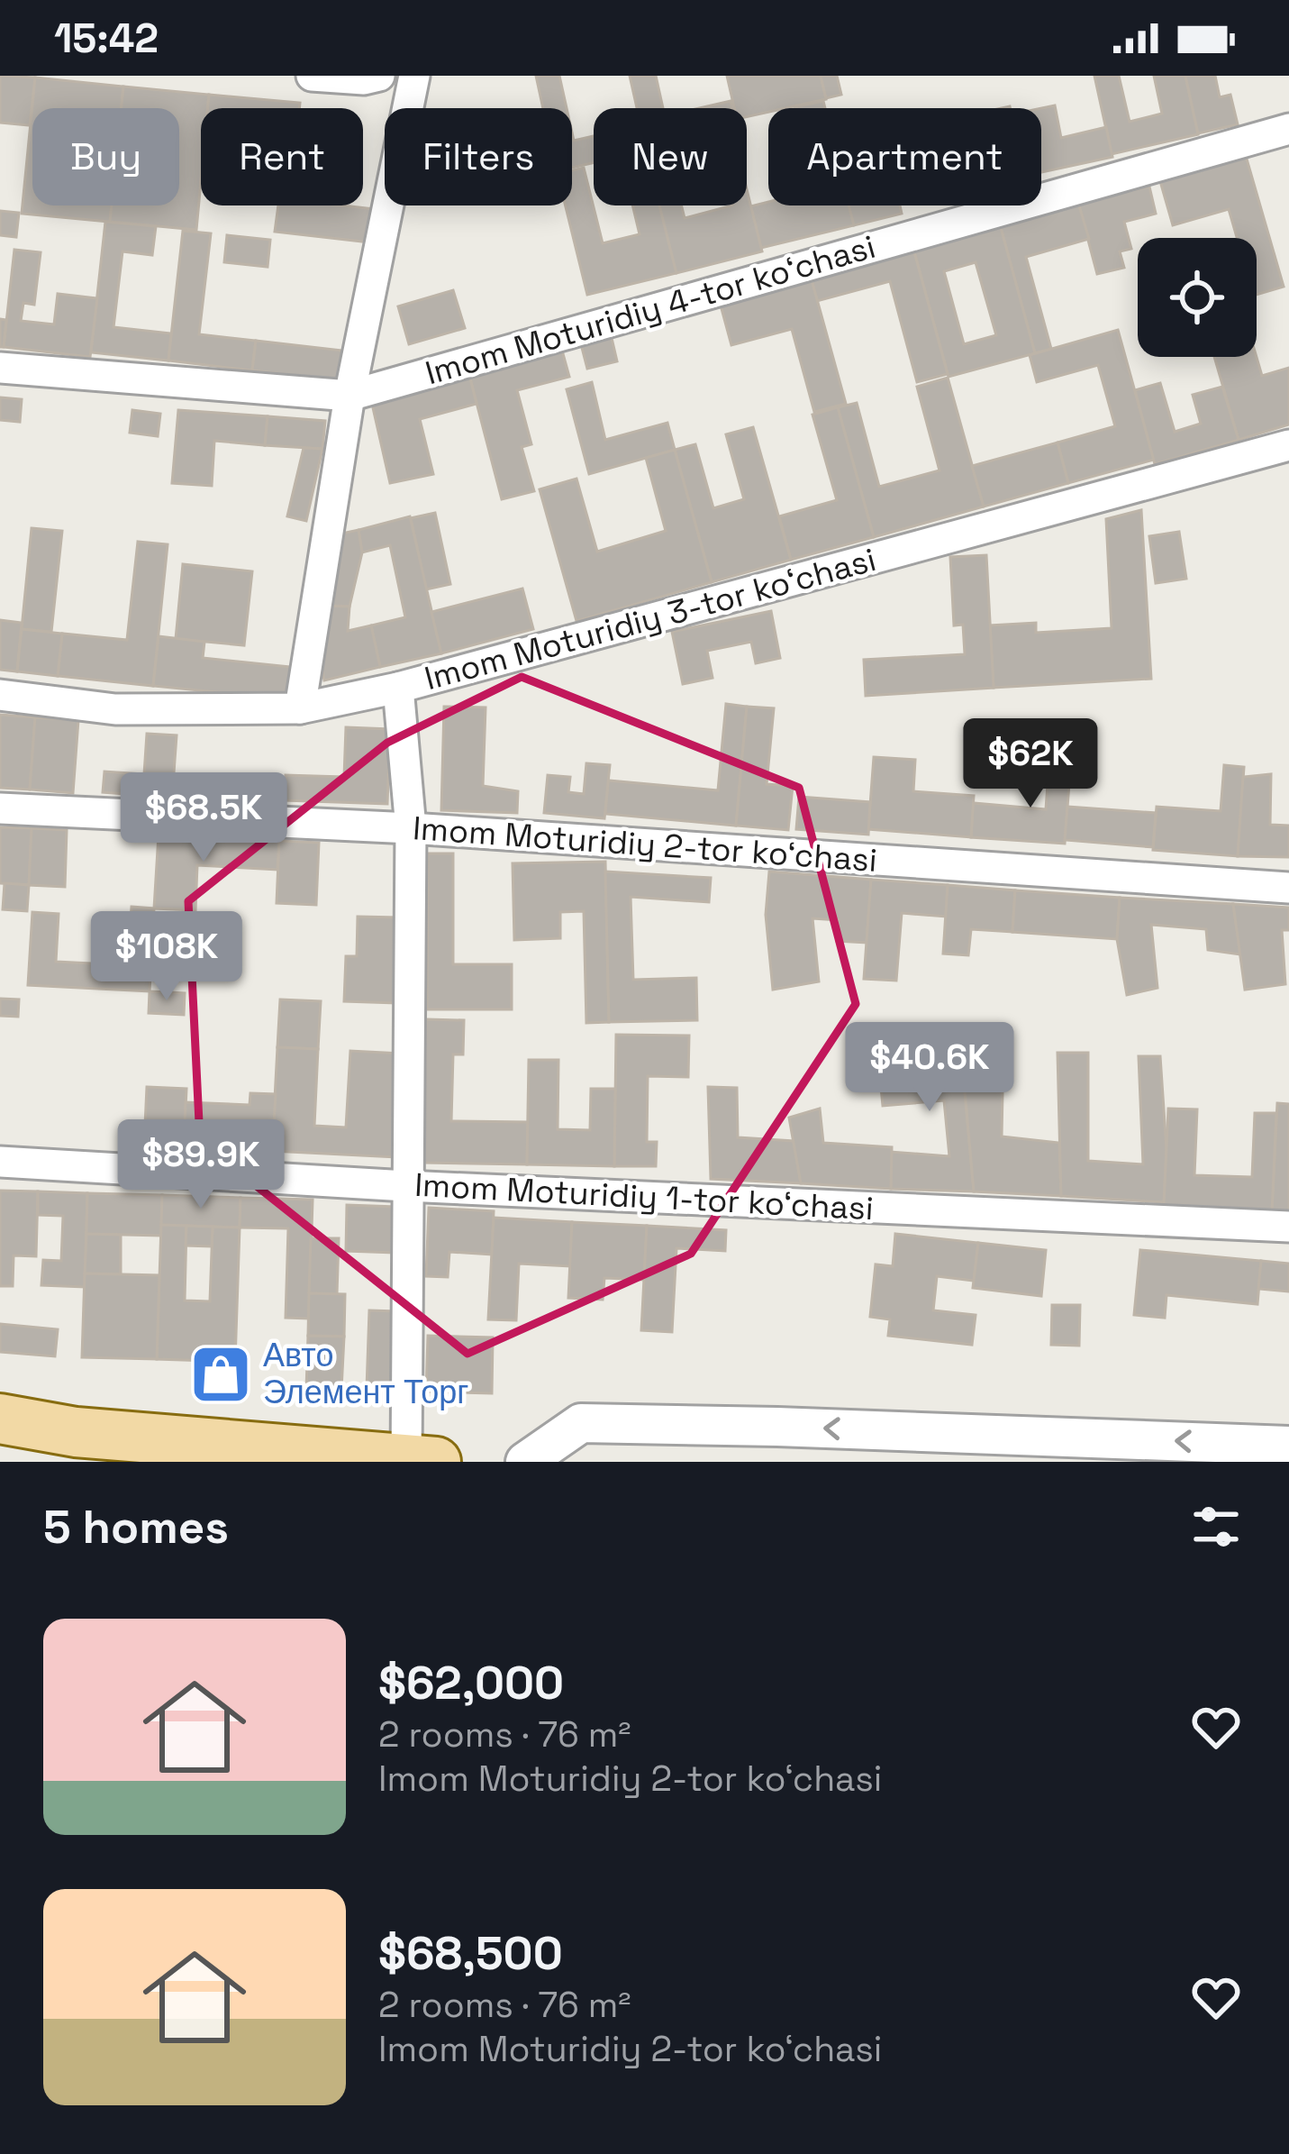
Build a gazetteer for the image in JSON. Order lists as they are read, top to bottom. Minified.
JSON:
{"streets":{"street":["Imom Moturidiy 4-tor koʻchasi","Imom Moturidiy 3-tor koʻchasi","Imom Moturidiy 2-tor koʻchasi","Imom Moturidiy 1-tor koʻchasi"]},"places":{"shop":["Авто Элемент Торг"]},"page":{"status":"15:42","chip":["Buy","Rent","Filters","New","Apartment"],"price":["$62K","$68.5K","$108K","$40.6K","$89.9K"],"heading":"5 homes","list":[{"name":"$62,000","note":"2 rooms · 76 m² · Imom Moturidiy 2-tor koʻchasi"},{"name":"$68,500","note":"2 rooms · 76 m² · Imom Moturidiy 2-tor koʻchasi"}]}}
